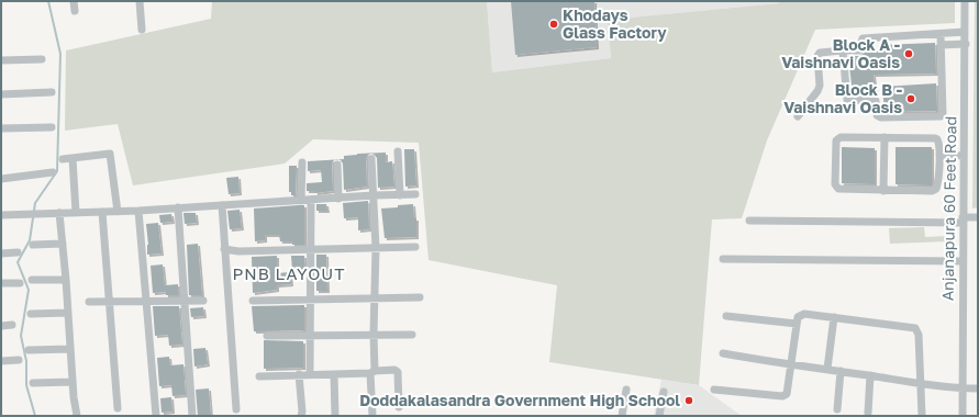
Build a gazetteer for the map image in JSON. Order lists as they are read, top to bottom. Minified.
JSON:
{"streets":{"street":["Anjanapura 60 Feet Road"]},"districts":["PNB LAYOUT"],"places":["Khodays Glass Factory","Block A - Vaishnavi Oasis","Block B - Vaishnavi Oasis","Doddakalasandra Government High School"]}
